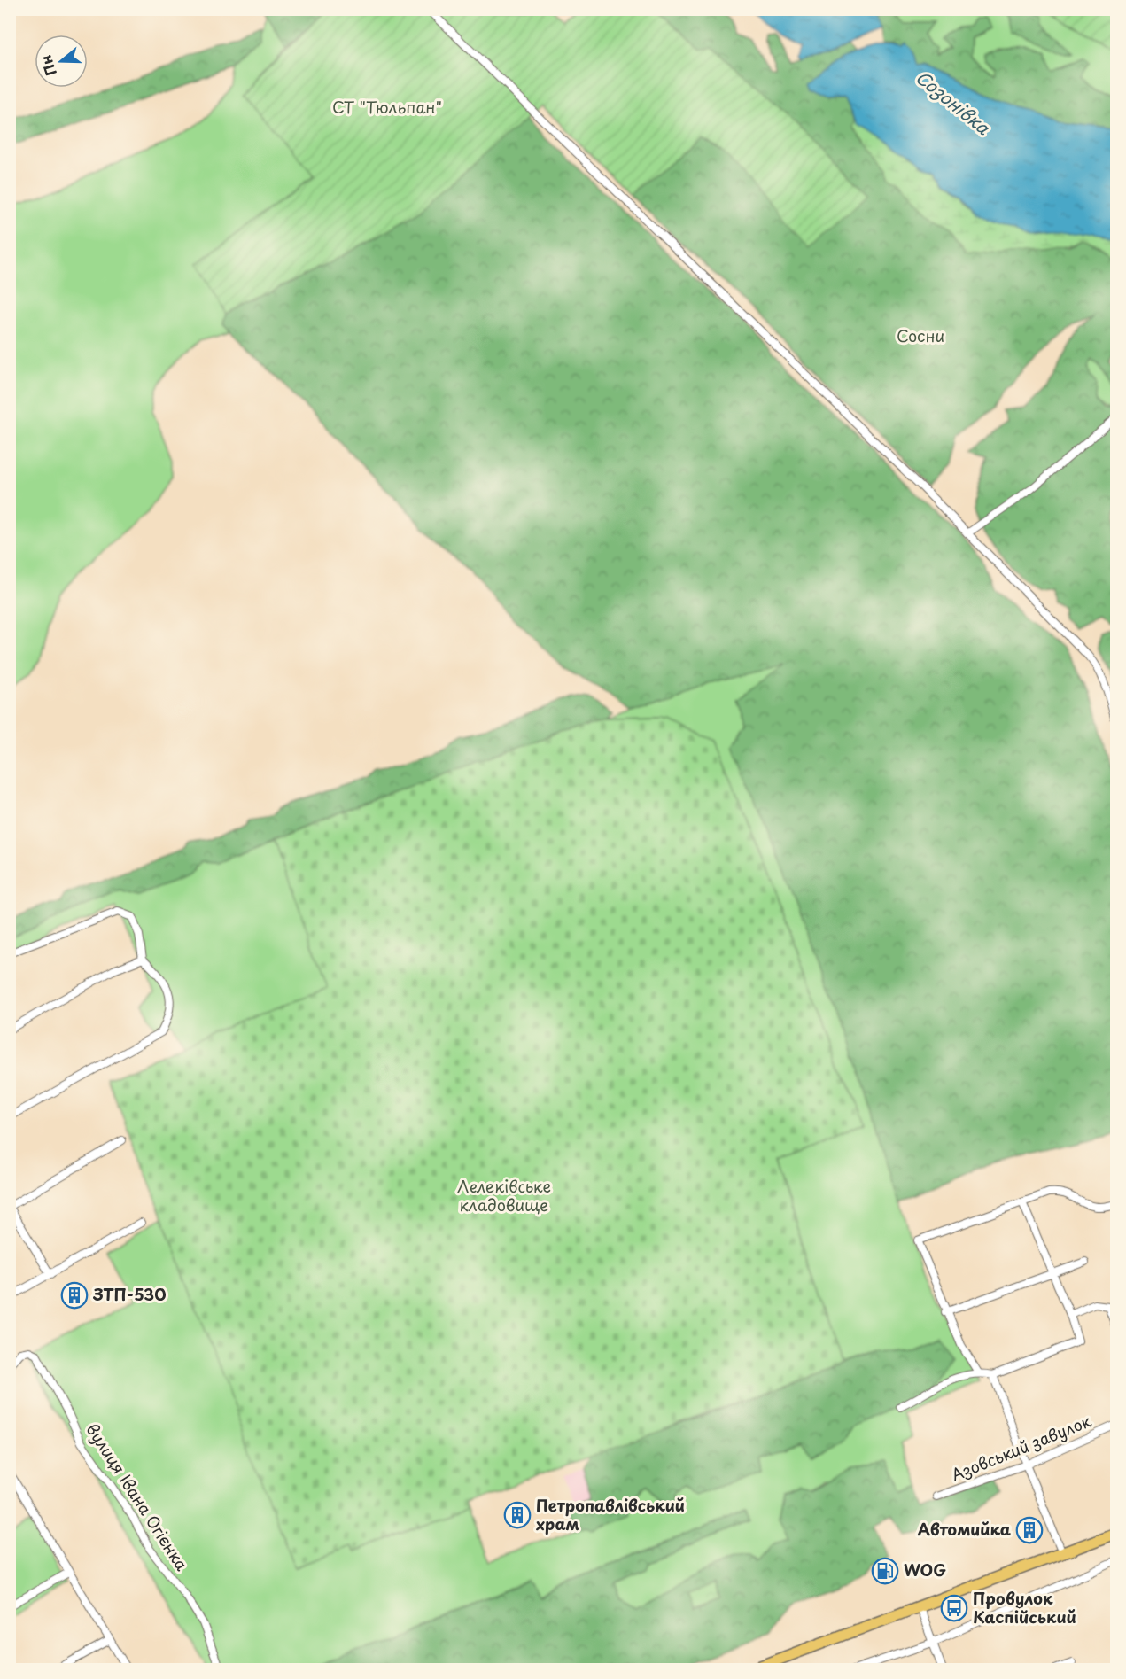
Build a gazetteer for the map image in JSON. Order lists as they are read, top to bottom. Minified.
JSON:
{"streets":{"street":["Азовський завулок","вулиця Івана Огієнка"]},"water":["Созонівка"],"parks":["СТ \"Тюльпан\"","Сосни","Лелеківське кладовище"],"places":{"building":["ЗТП-530","Петропавлівський храм","Автомийка"],"fuel station":["WOG"],"bus stop":["Провулок Каспійський"]},"north":"left"}
